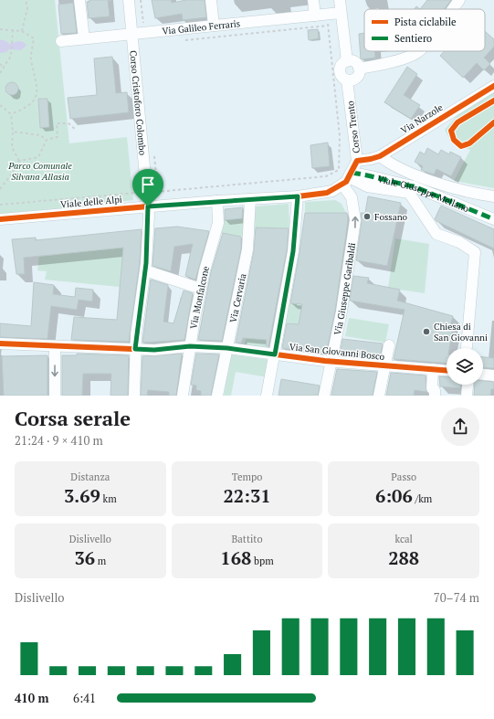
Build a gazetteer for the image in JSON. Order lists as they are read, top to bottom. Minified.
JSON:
{"streets":{"street":["Via Galileo Ferraris","Corso Cristoforo Colombo","Via Narzole","Corso Trento","Viale Giuseppe Mellano","Viale delle Alpi","Via Giuseppe Garibaldi","Via Monfalcone","Via Cervaria","Via San Giovanni Bosco"]},"crossings":[["Via Galileo Ferraris","Corso Cristoforo Colombo"],["Corso Cristoforo Colombo","Viale delle Alpi"],["Corso Cristoforo Colombo","Via San Giovanni Bosco"],["Via Narzole","Corso Trento"],["Corso Trento","Viale Giuseppe Mellano"],["Corso Trento","Viale delle Alpi"],["Corso Trento","Via Giuseppe Garibaldi"],["Viale Giuseppe Mellano","Viale delle Alpi"],["Viale Giuseppe Mellano","Via Giuseppe Garibaldi"],["Viale delle Alpi","Via Giuseppe Garibaldi"],["Viale delle Alpi","Via Monfalcone"],["Viale delle Alpi","Via Cervaria"],["Via Giuseppe Garibaldi","Via San Giovanni Bosco"],["Via Monfalcone","Via San Giovanni Bosco"],["Via Cervaria","Via San Giovanni Bosco"]],"parks":["Parco Comunale Silvana Allasia"],"places":["Fossano","Chiesa di San Giovanni"],"legend":["Pista ciclabile","Sentiero"],"page":{"heading":["Corsa serale","21:24 · 9 × 410 m"],"stats":[["Distanza","3.69 km"],["Tempo","22:31"],["Passo","6:06 /km"],["Dislivello","36 m"],["Battito","168 bpm"],["kcal","288"]],"chart":["Dislivello","70–74 m"],"list":[{"name":"410 m","note":"6:41"}]}}
